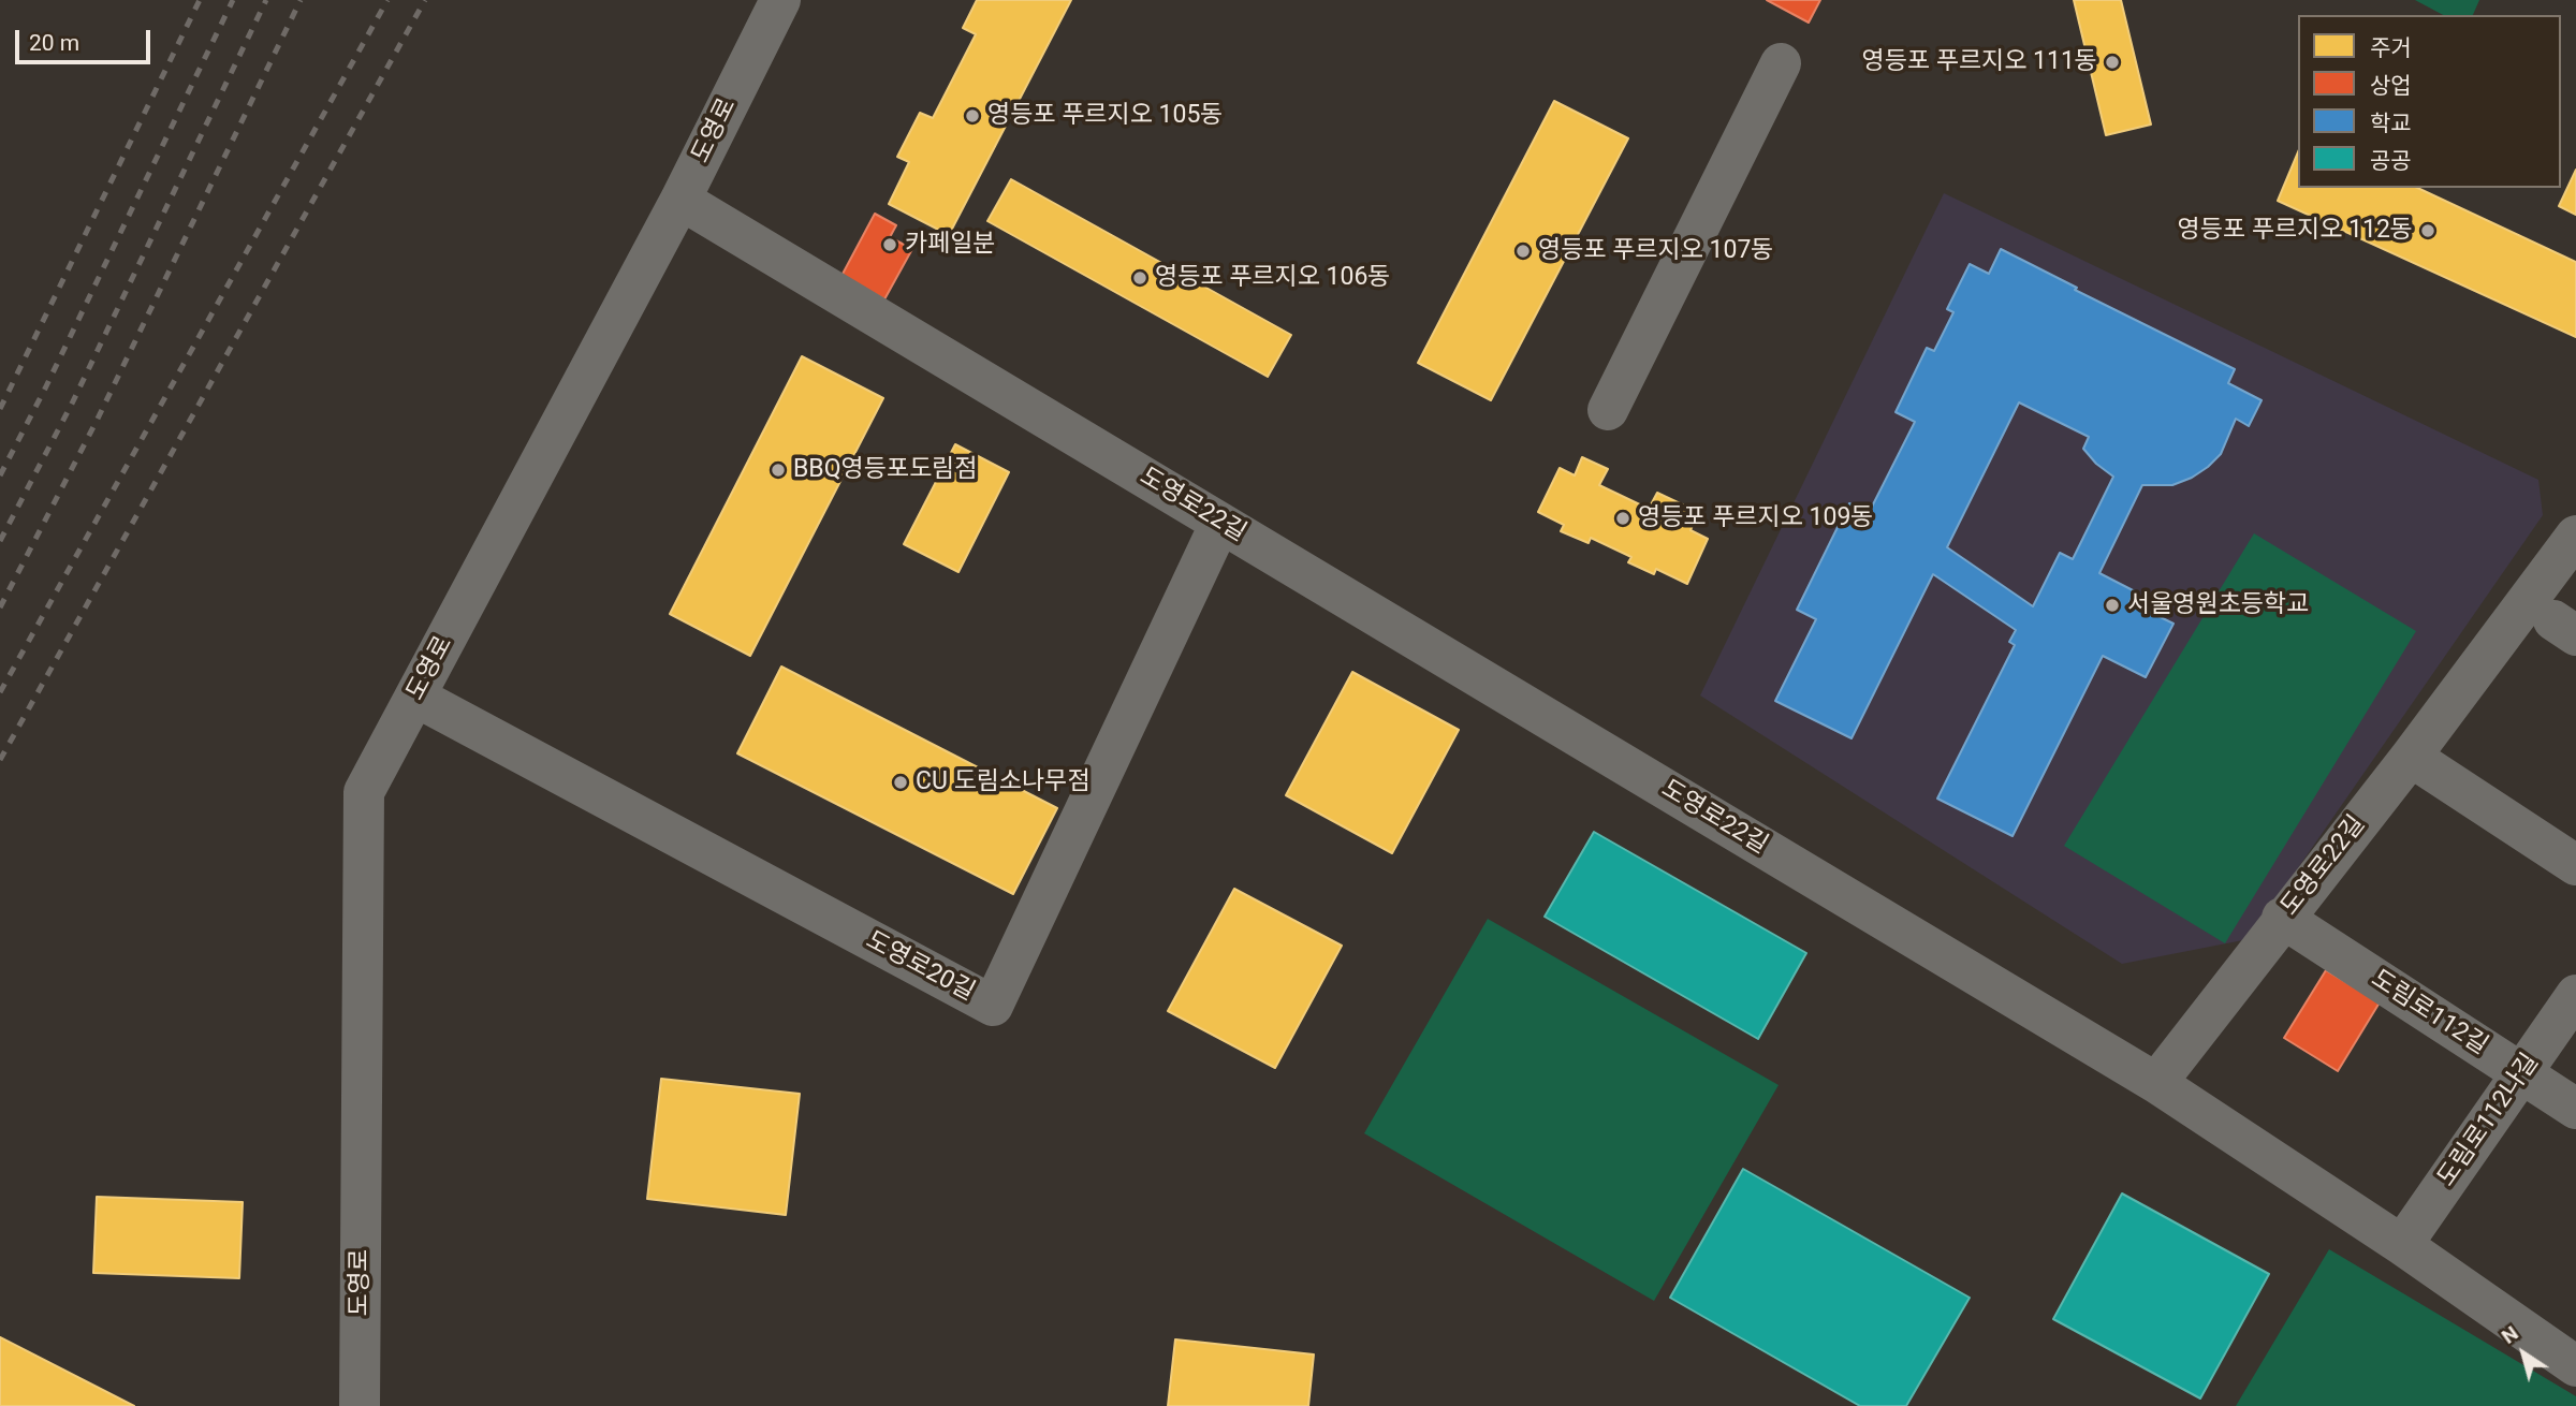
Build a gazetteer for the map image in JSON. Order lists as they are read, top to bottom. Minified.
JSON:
{"streets":{"street":["도영로","도영로22길","도영로20길","도림로112길","도림로112나길"]},"crossings":[["도영로","도영로22길"],["도영로","도영로20길"],["도영로22길","도영로20길"],["도영로22길","도림로112길"],["도림로112길","도림로112나길"]],"places":["영등포 푸르지오 111동","영등포 푸르지오 105동","영등포 푸르지오 112동","카페일분","영등포 푸르지오 107동","영등포 푸르지오 106동","BBQ영등포도림점","영등포 푸르지오 109동","서울영원초등학교","CU 도림소나무점"],"legend":["주거","상업","학교","공공"],"scale_bar":"20 m","north":"top left"}
